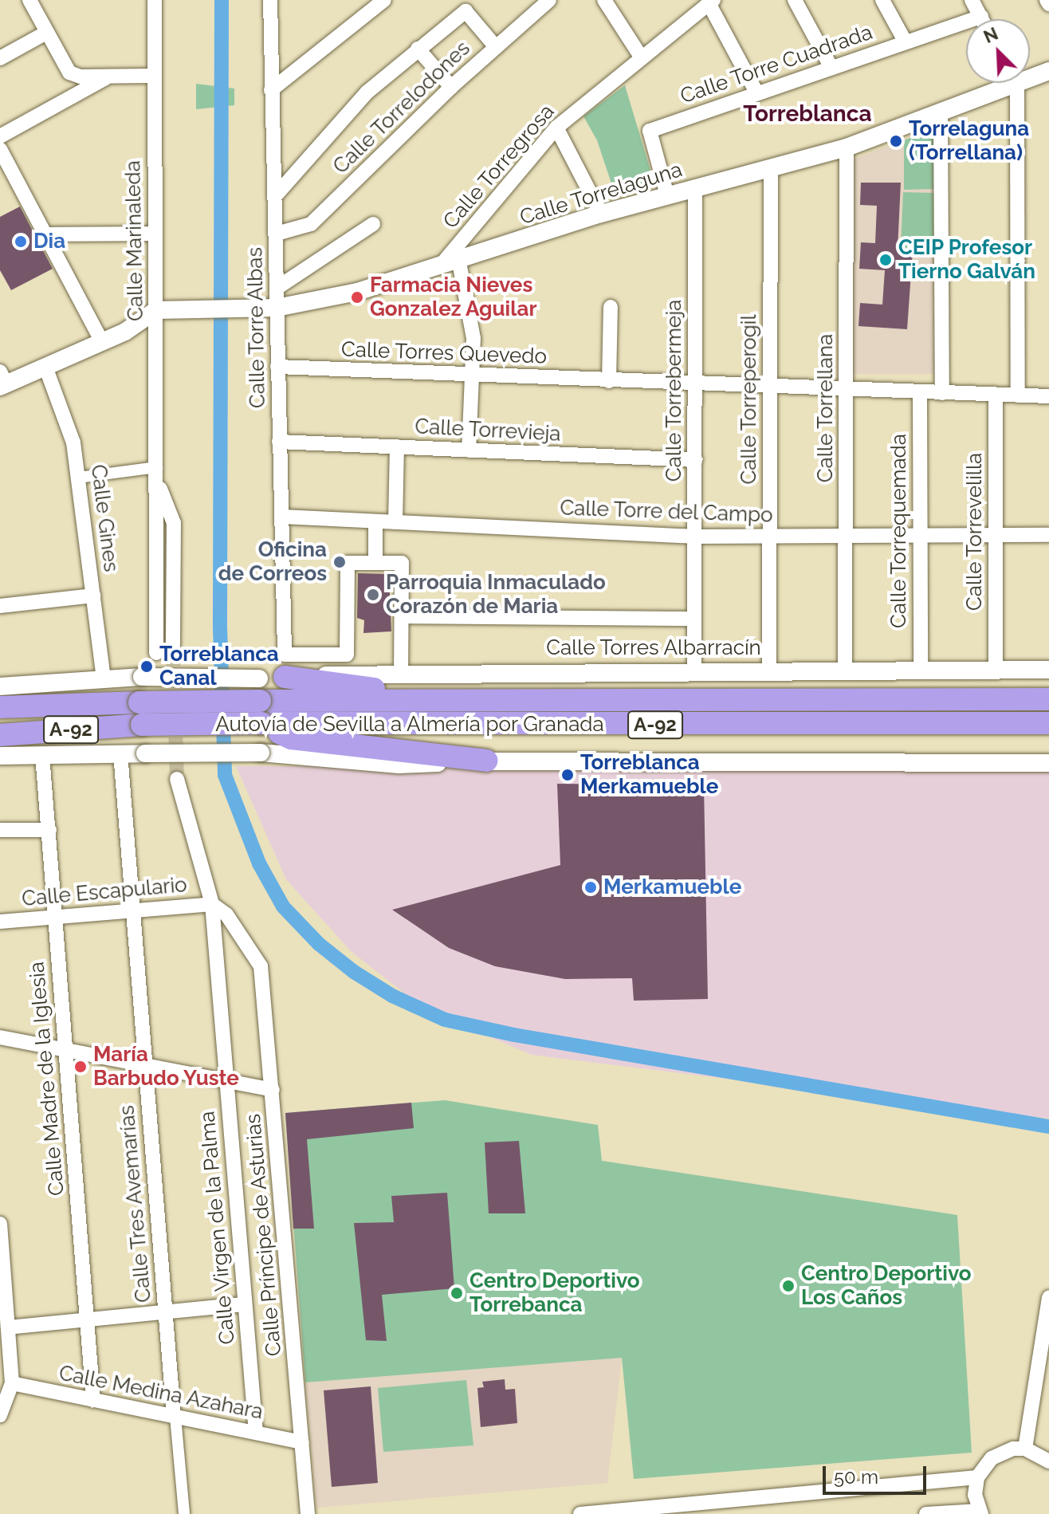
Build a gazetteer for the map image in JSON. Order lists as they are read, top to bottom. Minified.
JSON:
{"streets":{"highway":["Autovía de Sevilla a Almería por Granada","A-92"],"street":["Calle Torre Cuadrada","Calle Torrelodones","Calle Torregrosa","Calle Torrelaguna","Calle Marinaleda","Calle Torre Albas","Calle Torres Quevedo","Calle Torrebermeja","Calle Torreperogil","Calle Torrellana","Calle Torrevieja","Calle Torre del Campo","Calle Gines","Calle Torrequemada","Calle Torrevelilla","Calle Torres Albarracín","Calle Escapulario","Calle Madre de la Iglesia","Calle Tres Avemarías","Calle Virgen de la Palma","Calle Príncipe de Asturias","Calle Medina Azahara"]},"crossings":[["Calle Torre Cuadrada","Calle Torrelaguna"],["Calle Torrelodones","Calle Torre Albas"],["Calle Torregrosa","Calle Torrelaguna"],["Calle Torrelaguna","Calle Marinaleda"],["Calle Torrelaguna","Calle Torre Albas"],["Calle Torrelaguna","Calle Torrebermeja"],["Calle Torrelaguna","Calle Torreperogil"],["Calle Torrelaguna","Calle Torrellana"],["Calle Torre Albas","Calle Torres Quevedo"],["Calle Torre Albas","Calle Torrevieja"],["Calle Torre Albas","Calle Torre del Campo"],["Calle Torre Albas","Calle Torres Albarracín"],["Calle Torres Quevedo","Calle Torrebermeja"],["Calle Torres Quevedo","Calle Torreperogil"],["Calle Torres Quevedo","Calle Torrellana"],["Calle Torres Quevedo","Calle Torrequemada"],["Calle Torres Quevedo","Calle Torrevelilla"],["Calle Torrebermeja","Calle Torrevieja"],["Calle Torrebermeja","Calle Torre del Campo"],["Calle Torrebermeja","Calle Torres Albarracín"],["Calle Torreperogil","Calle Torre del Campo"],["Calle Torreperogil","Calle Torres Albarracín"],["Calle Torrellana","Calle Torre del Campo"],["Calle Torrellana","Calle Torres Albarracín"],["Calle Torre del Campo","Calle Torrequemada"],["Calle Torre del Campo","Calle Torrevelilla"],["Calle Gines","Calle Torres Albarracín"],["Calle Torrequemada","Calle Torres Albarracín"],["Calle Torrevelilla","Calle Torres Albarracín"],["Calle Torres Albarracín","Autovía de Sevilla a Almería por Granada"],["Calle Escapulario","Calle Madre de la Iglesia"],["Calle Escapulario","Calle Tres Avemarías"],["Calle Escapulario","Calle Virgen de la Palma"],["Calle Escapulario","Calle Príncipe de Asturias"],["Calle Madre de la Iglesia","Calle Medina Azahara"],["Calle Tres Avemarías","Calle Medina Azahara"],["Calle Virgen de la Palma","Calle Príncipe de Asturias"],["Calle Virgen de la Palma","Calle Medina Azahara"],["Calle Príncipe de Asturias","Calle Medina Azahara"]],"districts":["Torreblanca"],"places":["Torrelaguna (Torrellana)","Dia","CEIP Profesor Tierno Galván","Farmacia Nieves Gonzalez Aguilar","Oficina de Correos","Parroquia Inmaculado Corazón de Maria","Torreblanca Canal","Torreblanca Merkamueble","Merkamueble","María Barbudo Yuste","Centro Deportivo Los Caños","Centro Deportivo Torrebanca"],"scale_bar":"50 m","north":"top left"}
